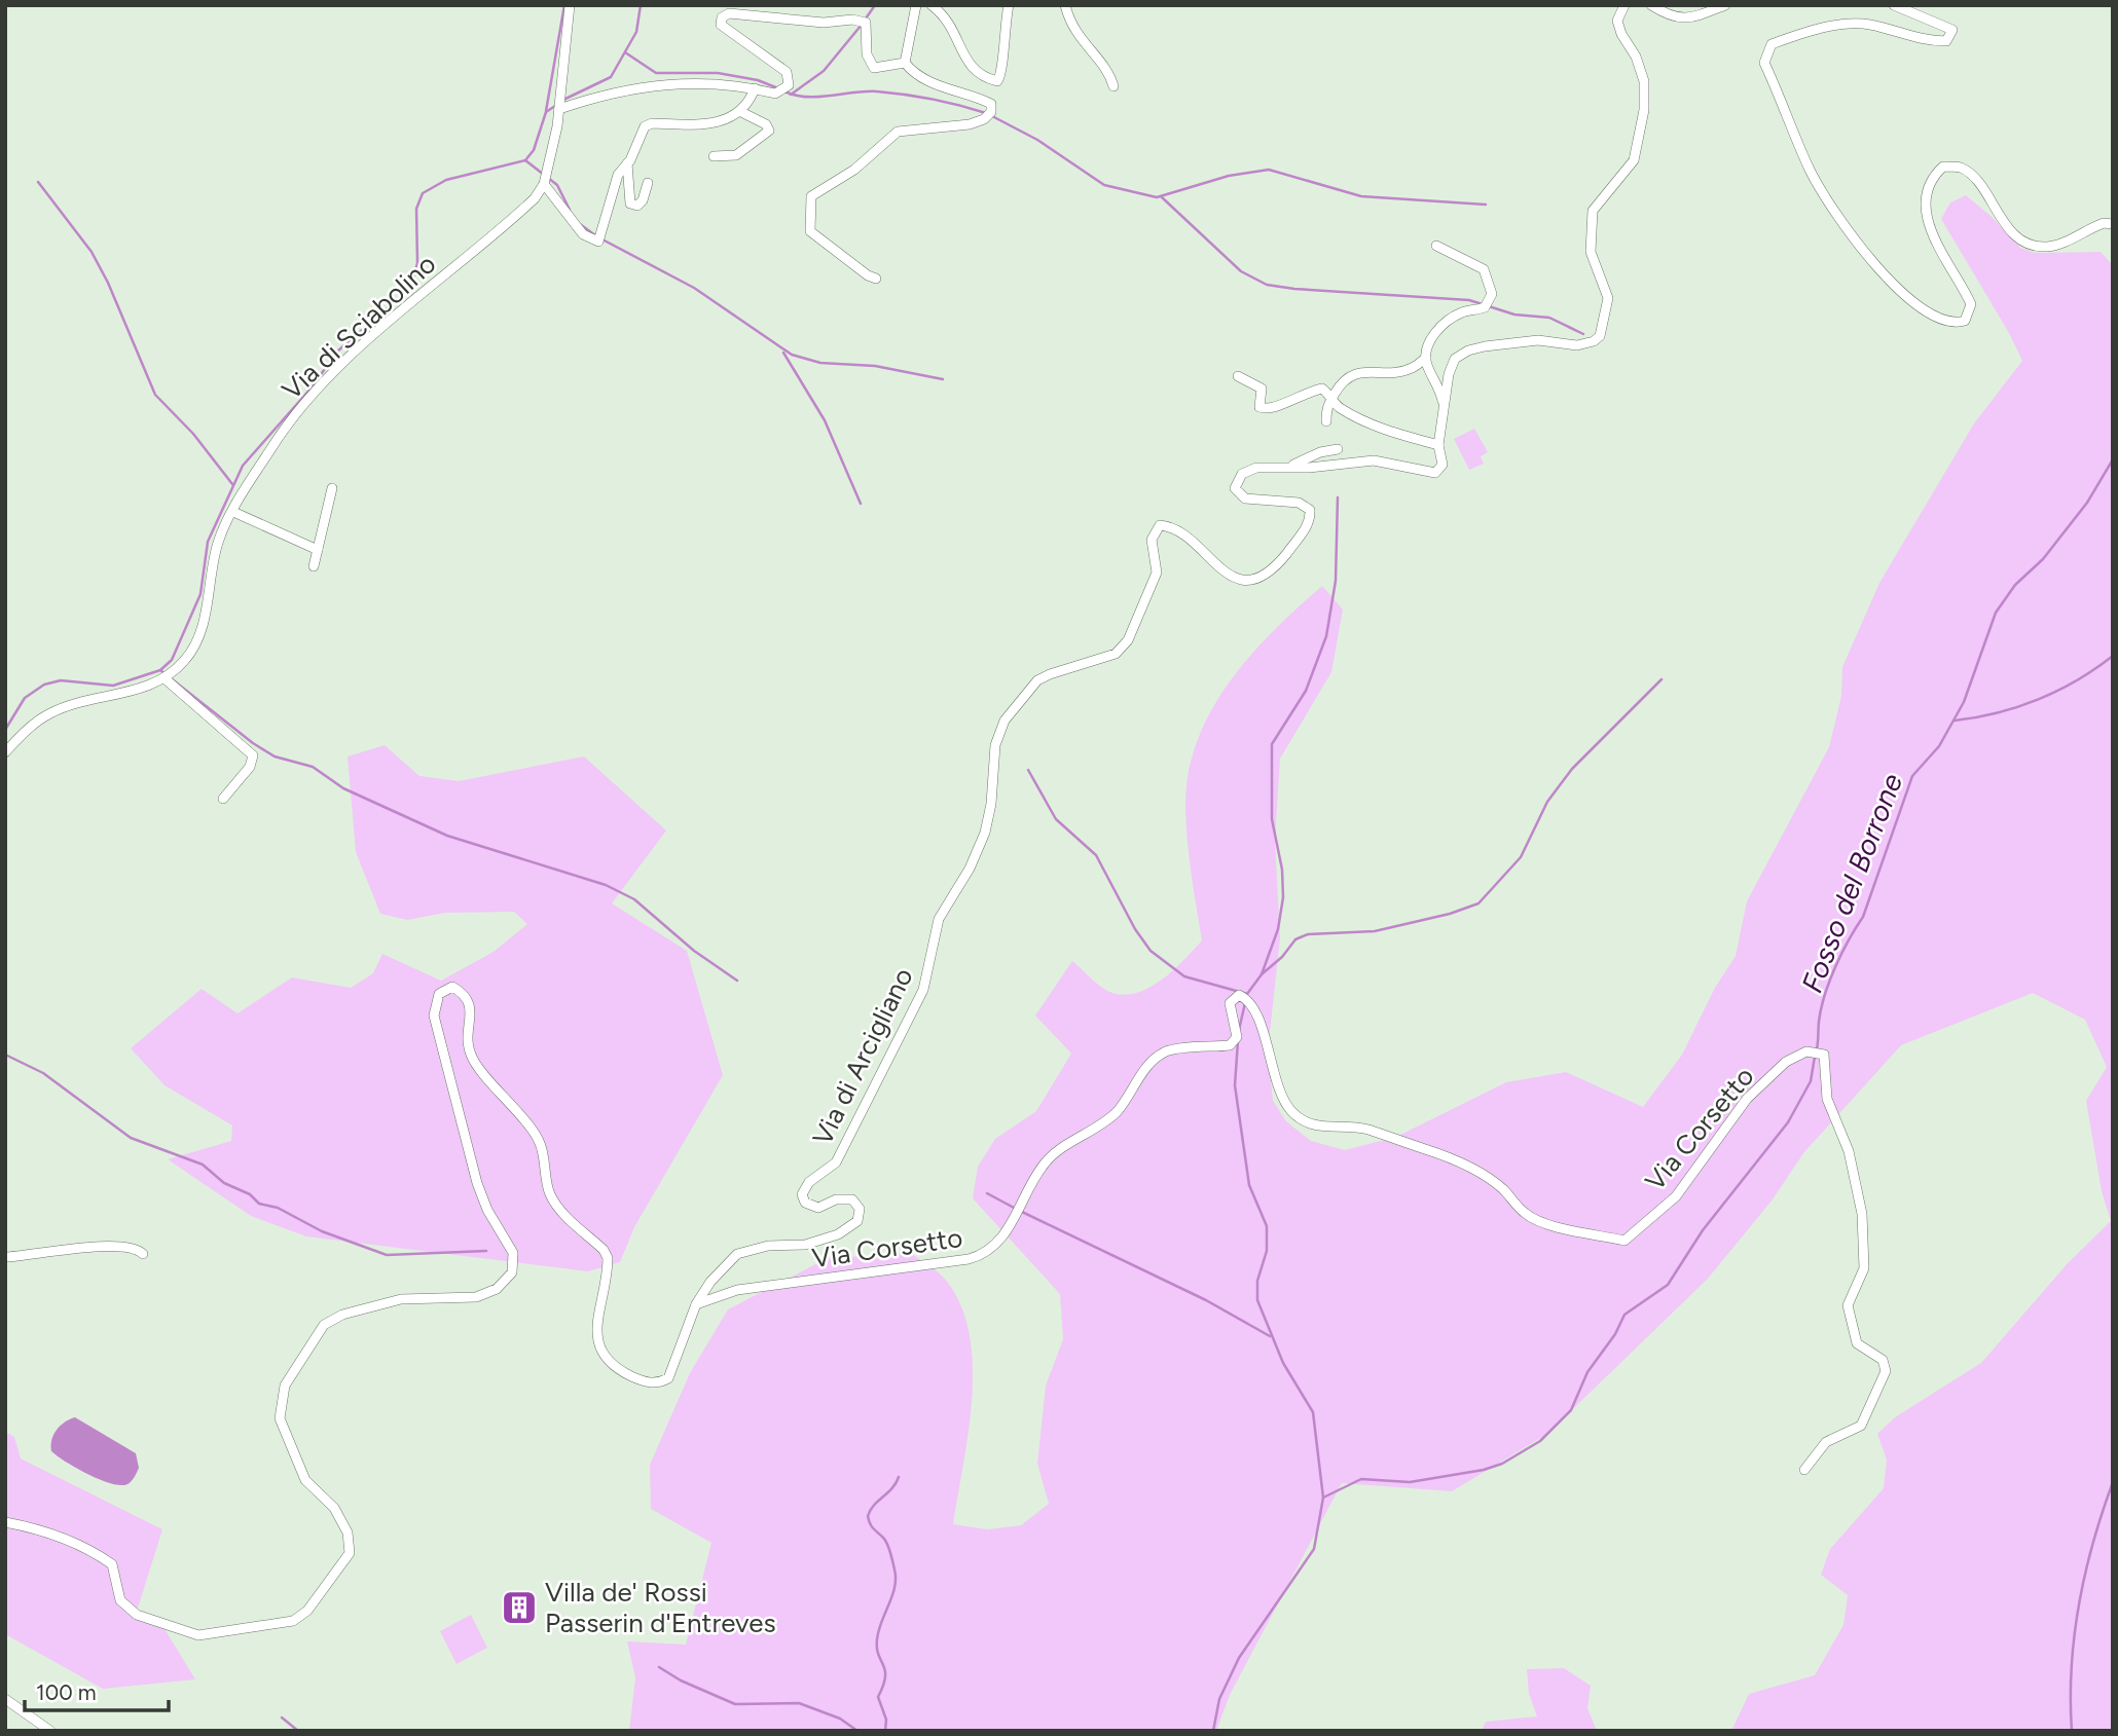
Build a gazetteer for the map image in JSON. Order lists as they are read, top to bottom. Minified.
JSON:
{"streets":{"street":["Via di Sciabolino","Via di Arcigliano","Via Corsetto"]},"crossings":[["Via di Arcigliano","Via Corsetto"]],"water":["Fosso del Borrone"],"places":{"building":["Villa de' Rossi Passerin d'Entreves"]},"scale_bar":"100 m"}
